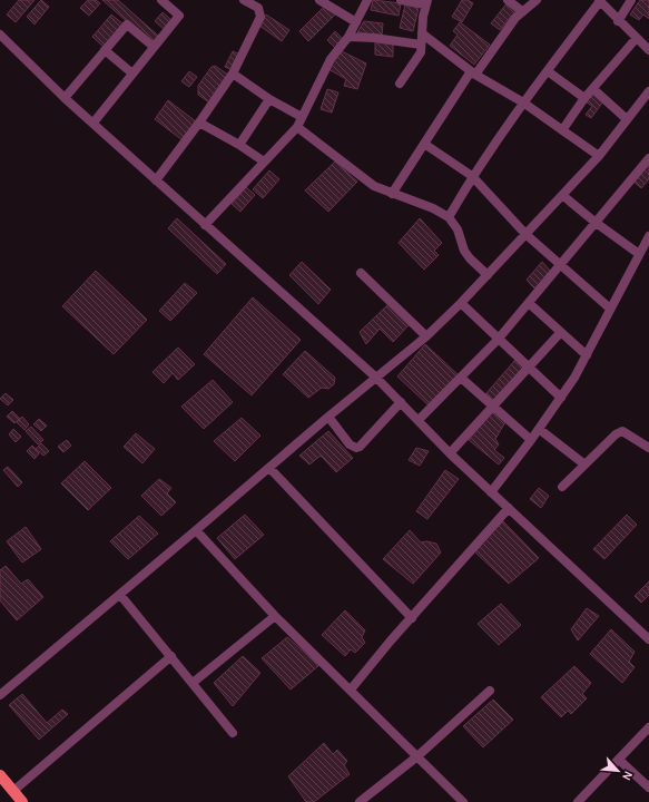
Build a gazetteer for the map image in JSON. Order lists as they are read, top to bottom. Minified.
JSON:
{"north":"bottom right"}
